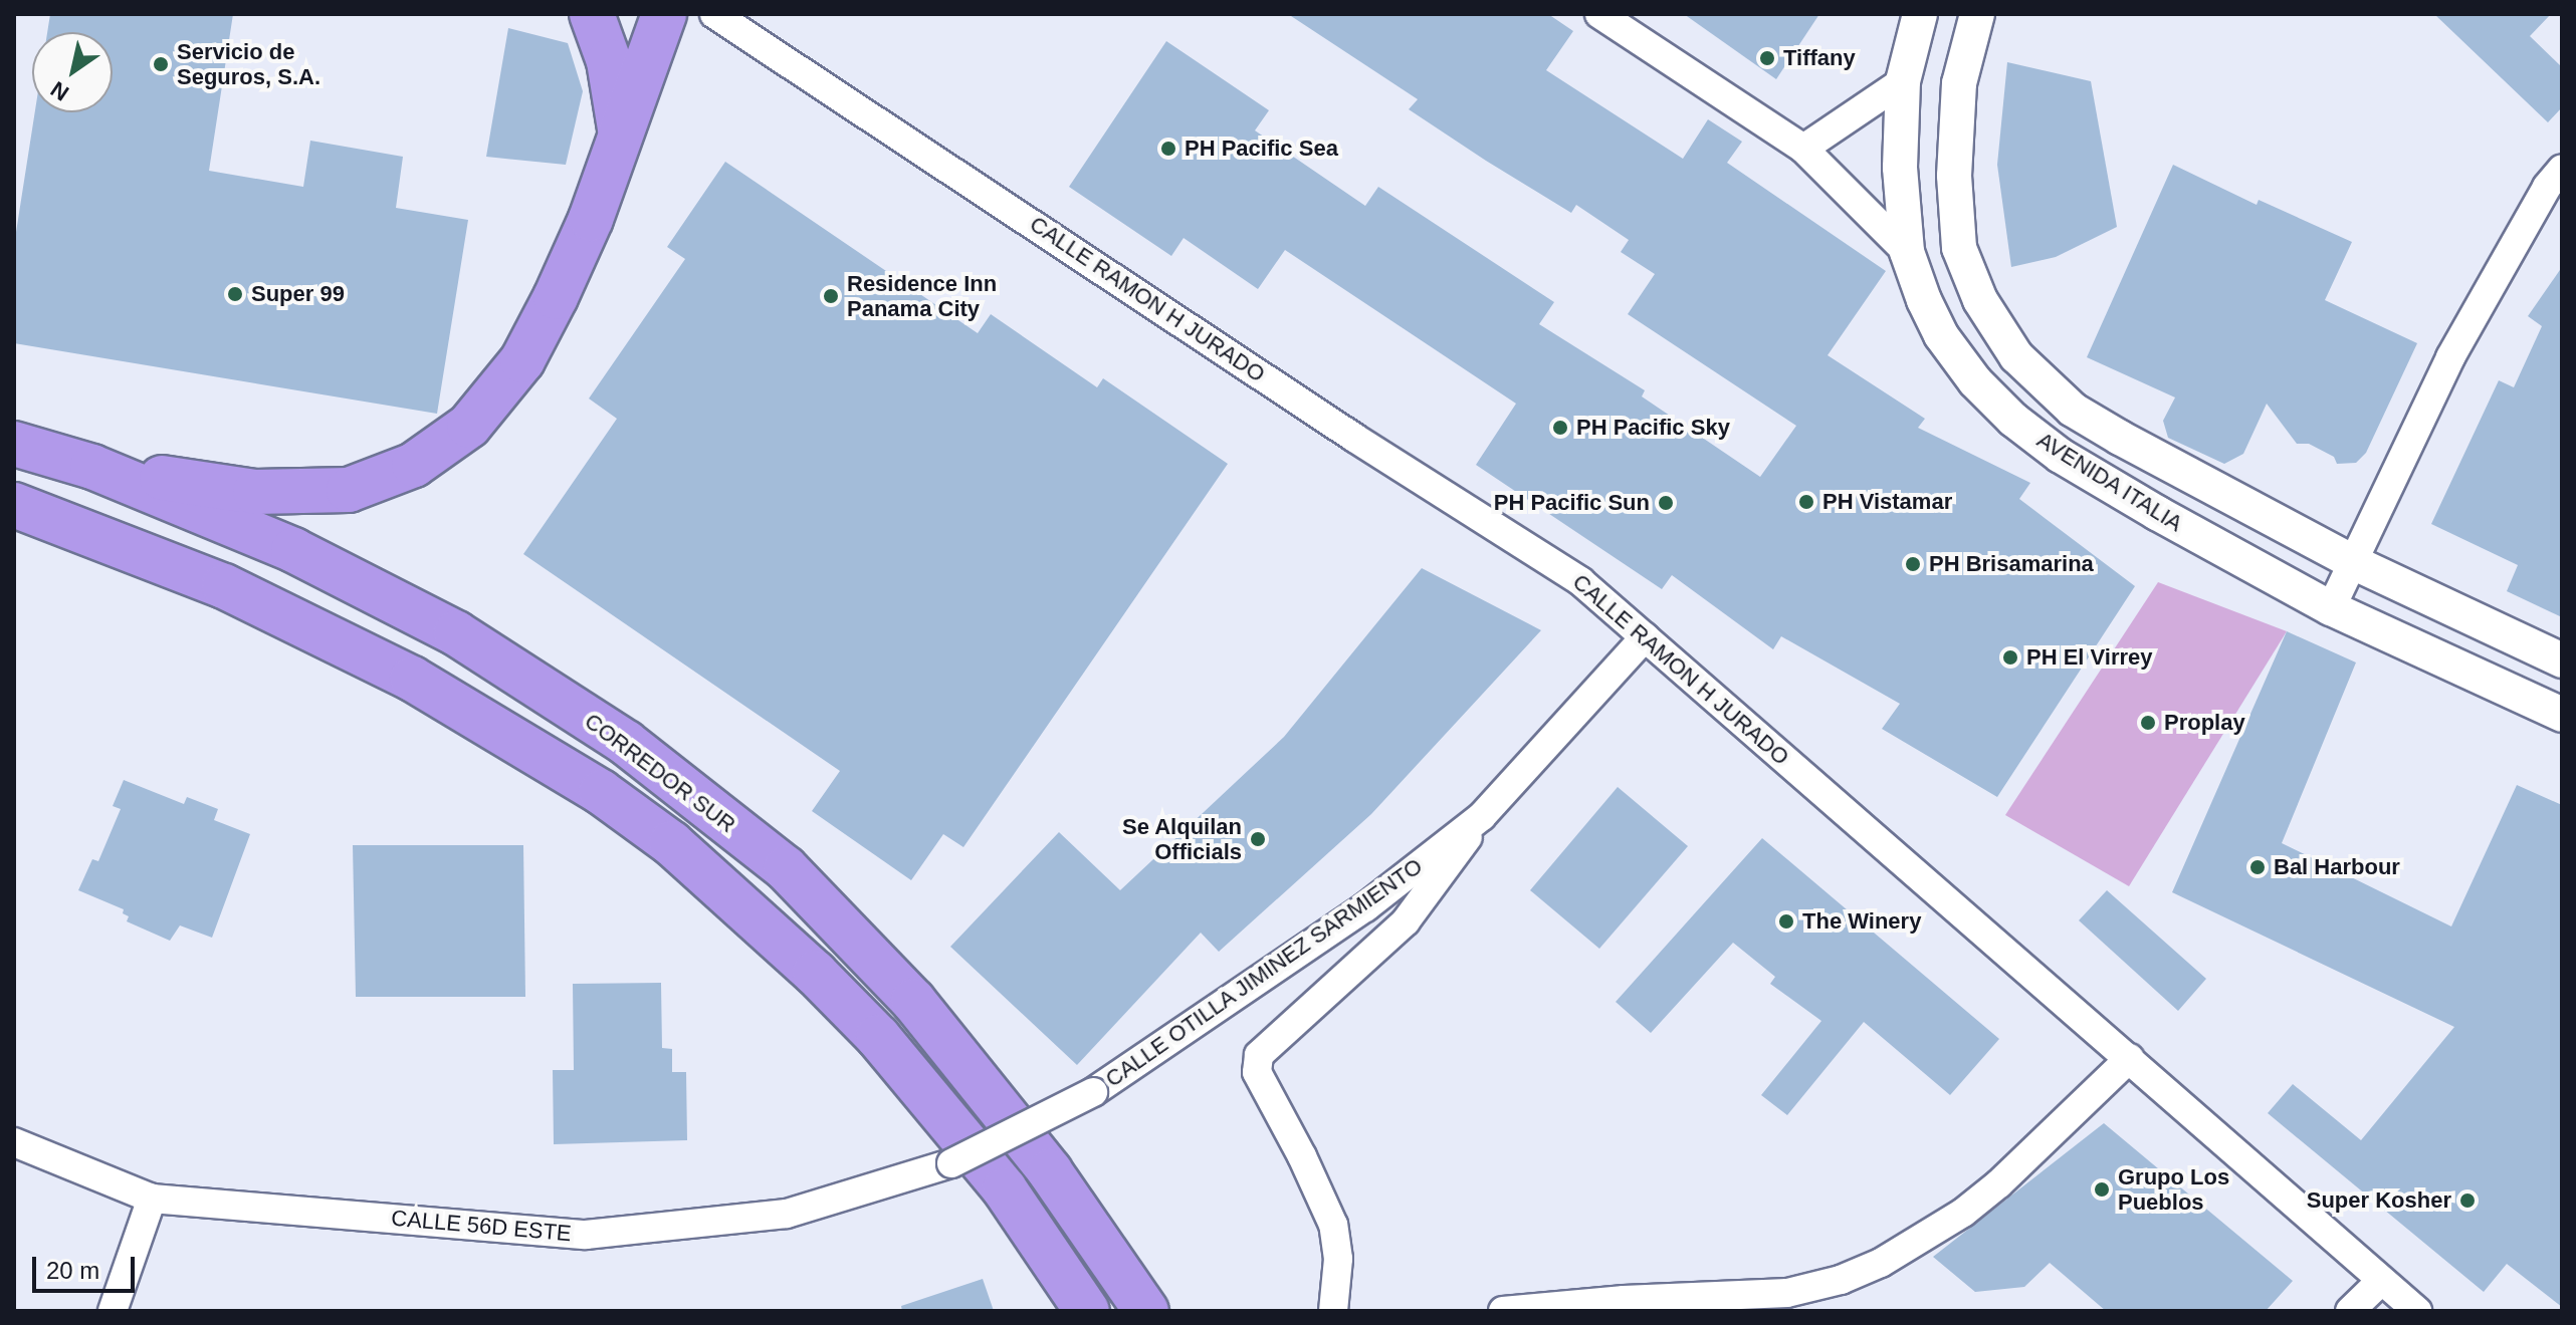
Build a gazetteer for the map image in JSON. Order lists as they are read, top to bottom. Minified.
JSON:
{"streets":{"highway":["CORREDOR SUR"],"street":["CALLE RAMON H JURADO","AVENIDA ITALIA","CALLE OTILLA JIMINEZ SARMIENTO","CALLE 56D ESTE"]},"crossings":[["CALLE RAMON H JURADO","CALLE OTILLA JIMINEZ SARMIENTO"],["CALLE OTILLA JIMINEZ SARMIENTO","CALLE 56D ESTE"]],"places":["Tiffany","Servicio de Seguros, S.A.","PH Pacific Sea","Super 99","Residence Inn Panama City","PH Pacific Sky","PH Vistamar","PH Pacific Sun","PH Brisamarina","PH El Virrey","Proplay","Se Alquilan Officials","Bal Harbour","The Winery","Grupo Los Pueblos","Super Kosher"],"scale_bar":"20 m","north":"bottom left"}
